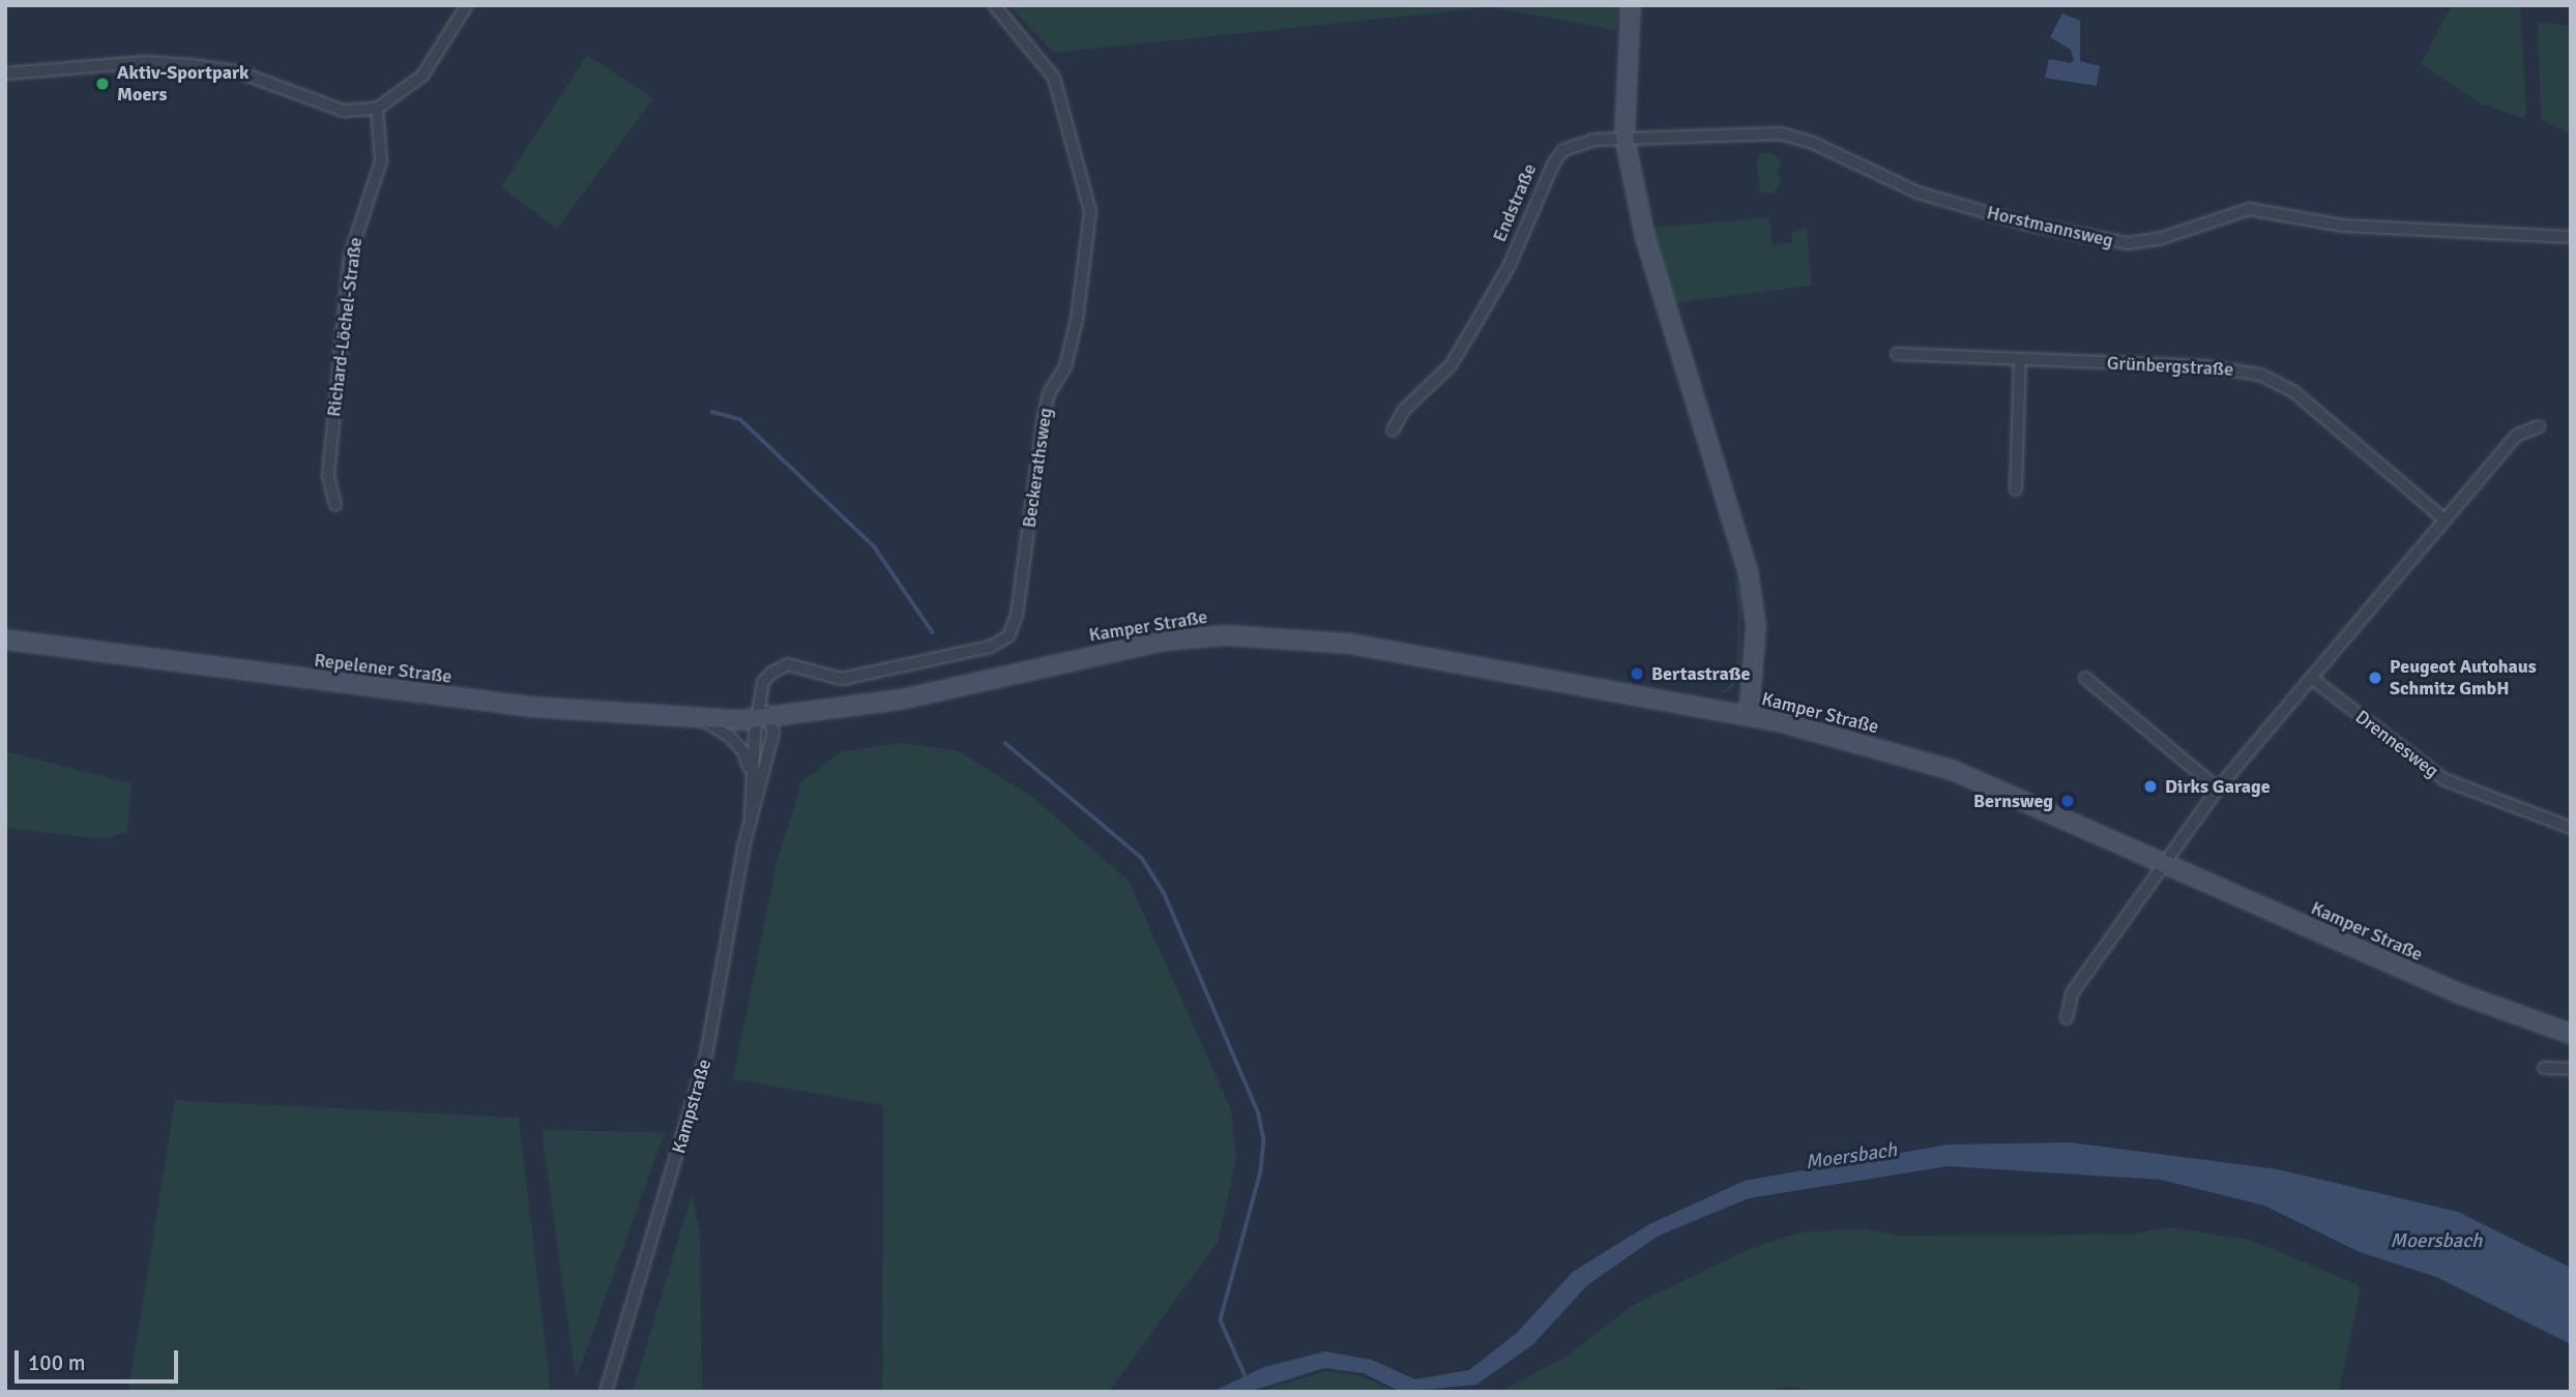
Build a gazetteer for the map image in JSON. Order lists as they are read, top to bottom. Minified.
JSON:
{"streets":{"main road":["Kamper Straße","Repelener Straße"],"street":["Endstraße","Horstmannsweg","Richard-Löchel-Straße","Grünbergstraße","Beckerathsweg","Drennesweg","Kampstraße"]},"crossings":[["Endstraße","Horstmannsweg"],["Beckerathsweg","Kamper Straße"],["Beckerathsweg","Repelener Straße"],["Beckerathsweg","Kampstraße"],["Kamper Straße","Repelener Straße"],["Kamper Straße","Kampstraße"],["Repelener Straße","Kampstraße"]],"water":["Moersbach"],"places":["Aktiv-Sportpark Moers","Bertastraße","Peugeot Autohaus Schmitz GmbH","Dirks Garage","Bernsweg"],"scale_bar":"100 m"}
